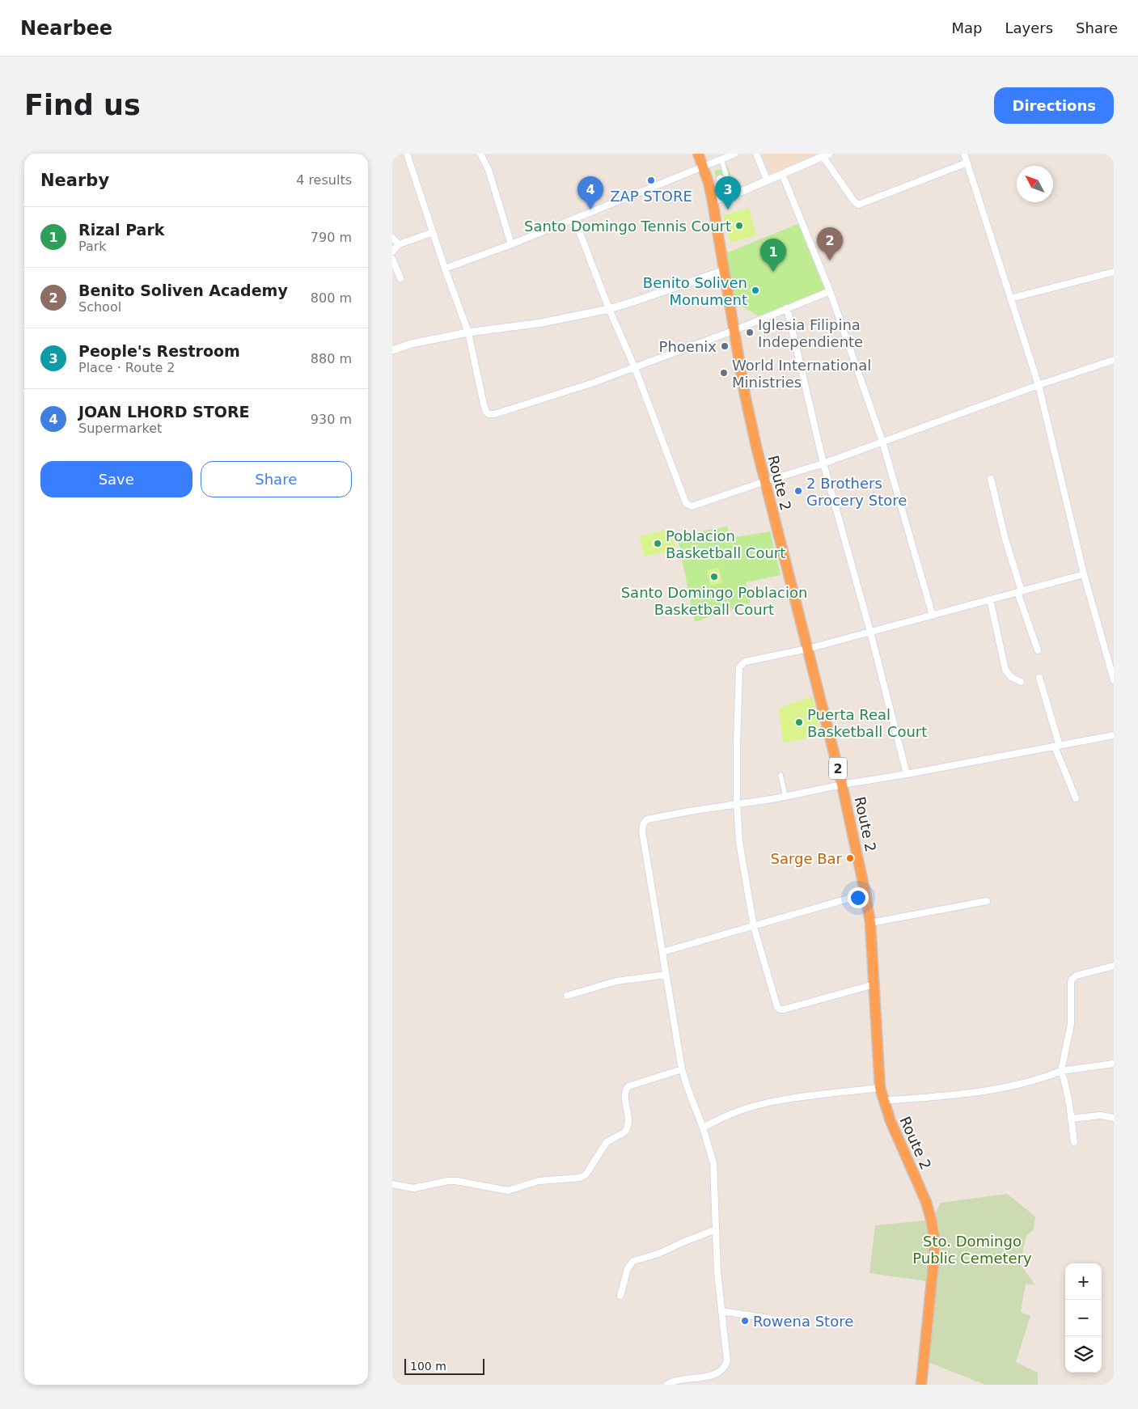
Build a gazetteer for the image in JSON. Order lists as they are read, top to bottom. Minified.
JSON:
{"streets":{"highway":["Route 2","2"]},"parks":["Sto. Domingo Public Cemetery"],"places":["ZAP STORE","Santo Domingo Tennis Court","Benito Soliven Monument","Iglesia Filipina Independiente","Phoenix","World International Ministries","2 Brothers Grocery Store","Poblacion Basketball Court","Santo Domingo Poblacion Basketball Court","Puerta Real Basketball Court","Sarge Bar","Rowena Store"],"scale_bar":"100 m","north":"top left","page":{"header":"Nearbee","nav":["Map","Layers","Share"],"buttons":["Directions",["Save","Share"]],"title":"Find us","heading":["Nearby","4 results"],"pins":["3","4","2","1"],"list":[{"mark":"1","name":"Rizal Park","note":"Park","value":"790 m"},{"mark":"2","name":"Benito Soliven Academy","note":"School","value":"800 m"},{"mark":"3","name":"People's Restroom","note":"Place · Route 2","value":"880 m"},{"mark":"4","name":"JOAN LHORD STORE","note":"Supermarket","value":"930 m"}],"map_buttons":["+","−"],"scale":"100 m"}}
